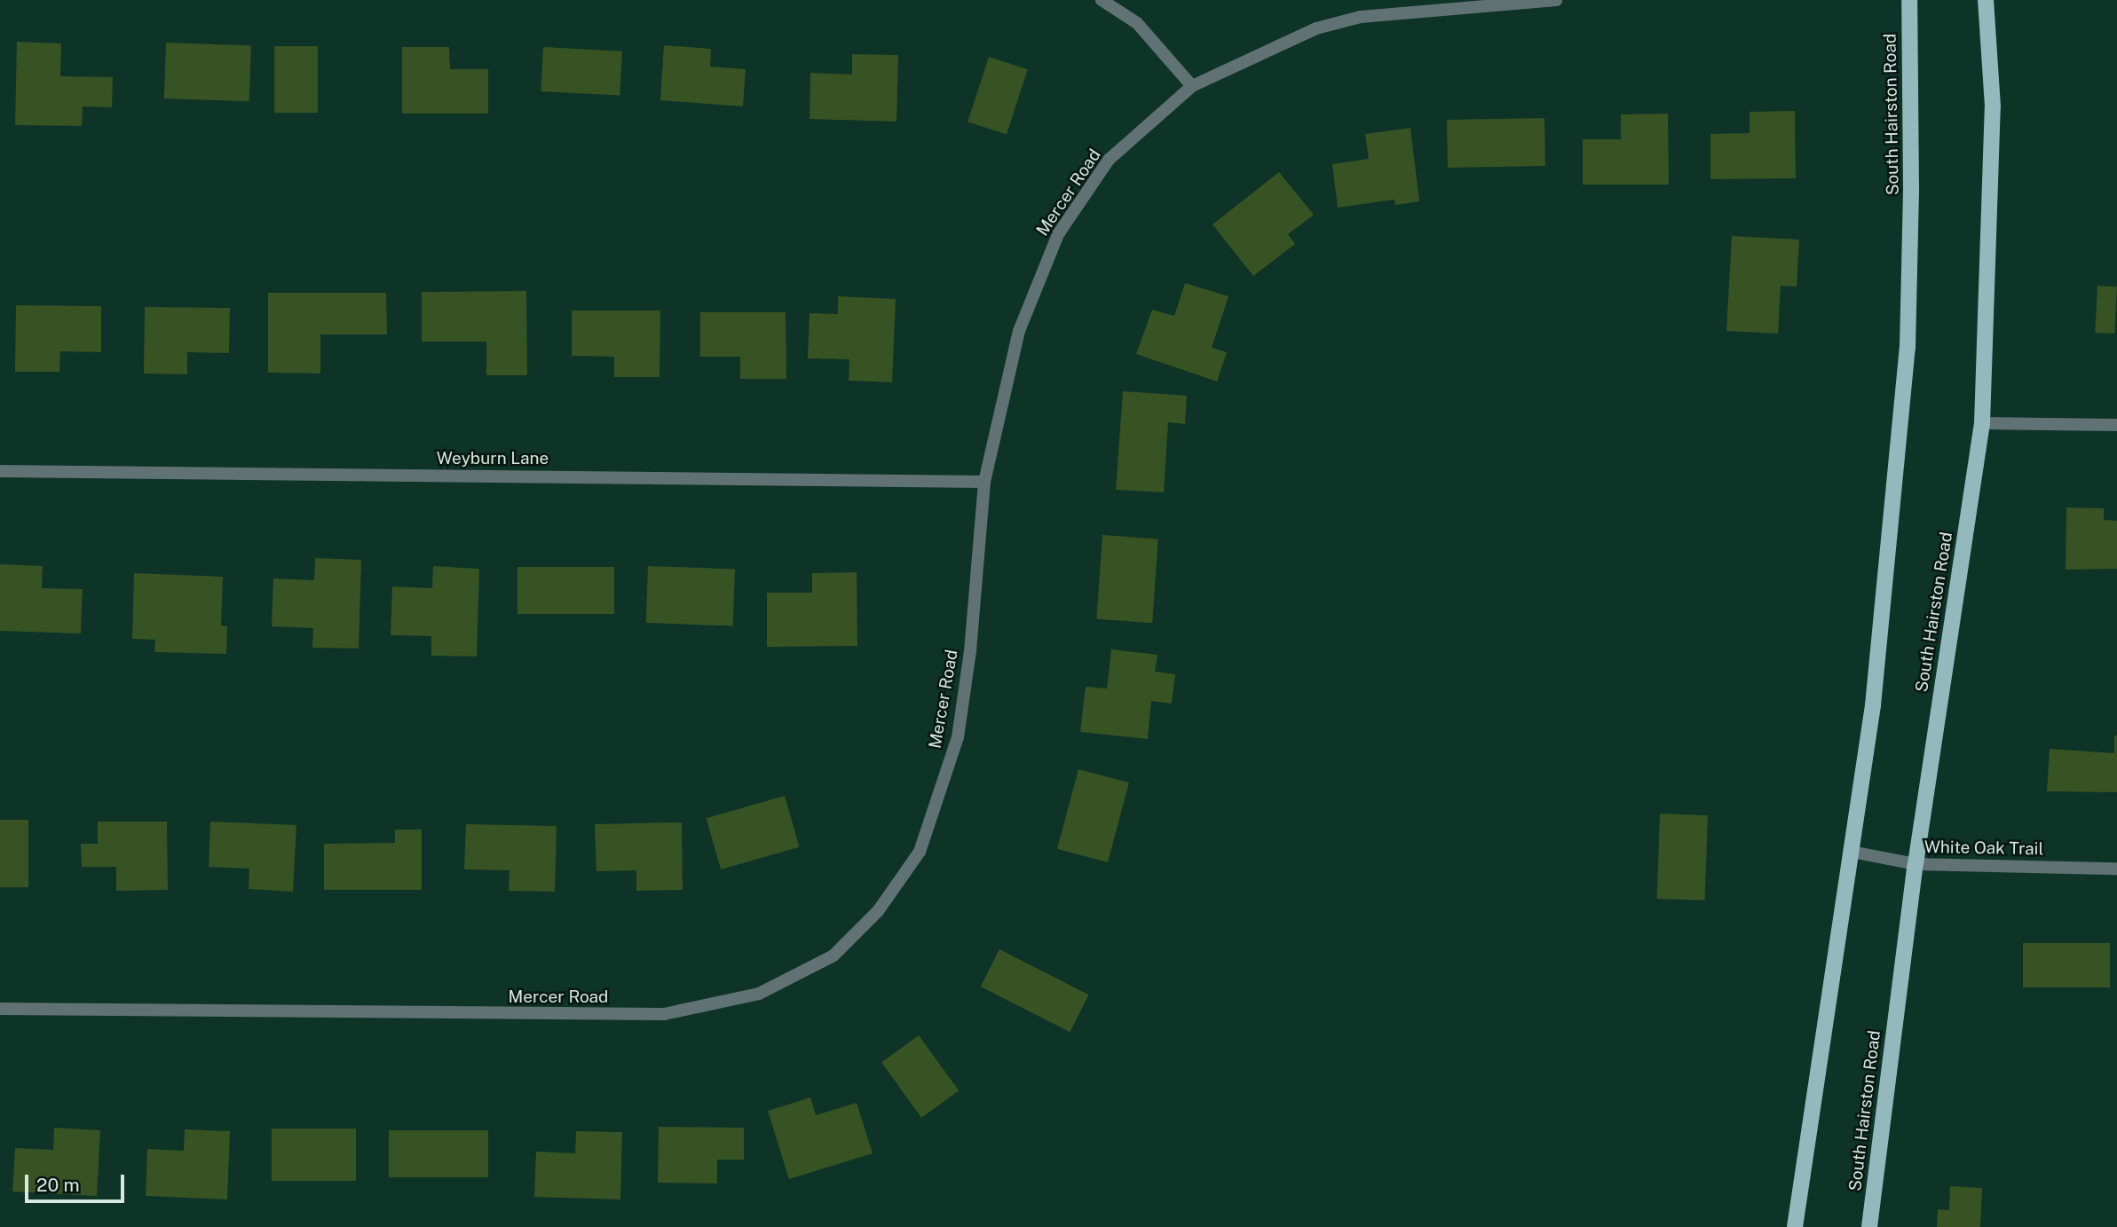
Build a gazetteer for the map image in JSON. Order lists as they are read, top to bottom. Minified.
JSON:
{"streets":{"main road":["South Hairston Road"],"street":["Mercer Road","Weyburn Lane","White Oak Trail"]},"crossings":[["South Hairston Road","White Oak Trail"],["Mercer Road","Weyburn Lane"]],"scale_bar":"20 m"}
